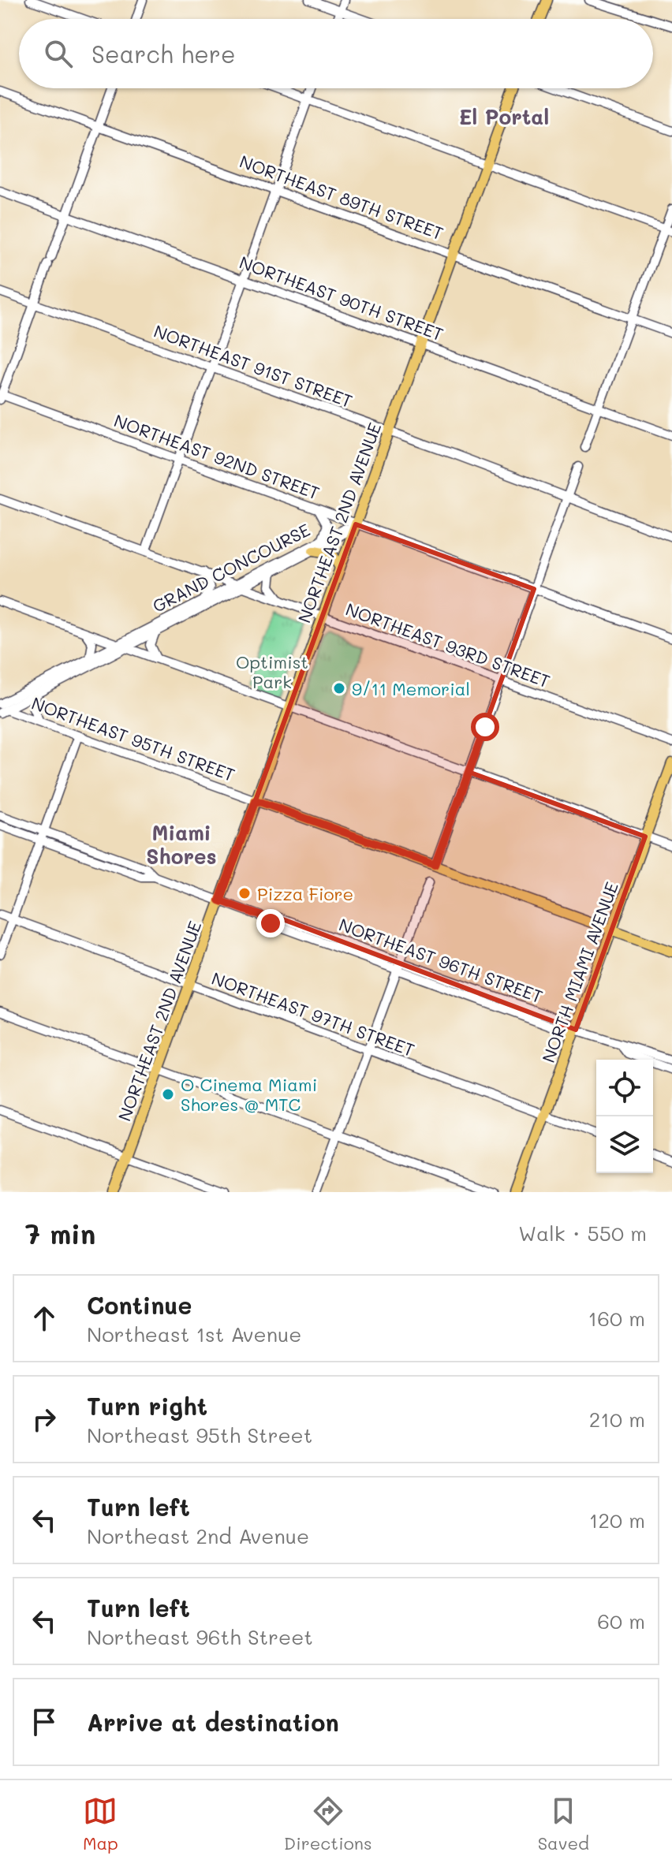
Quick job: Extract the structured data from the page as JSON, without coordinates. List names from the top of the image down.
{
  "streets": {
    "main road": ["NORTHEAST 2ND AVENUE", "NORTHEAST 95TH STREET", "NORTH MIAMI AVENUE"],
    "street": [
      "NORTHEAST 89TH STREET",
      "NORTHEAST 90TH STREET",
      "NORTHEAST 91ST STREET",
      "NORTHEAST 92ND STREET",
      "GRAND CONCOURSE",
      "NORTHEAST 93RD STREET",
      "NORTHEAST 96TH STREET",
      "NORTHEAST 97TH STREET"
    ]
  },
  "crossings": [
    ["NORTHEAST 89TH STREET", "NORTHEAST 2ND AVENUE"],
    ["NORTHEAST 90TH STREET", "NORTHEAST 2ND AVENUE"],
    ["NORTHEAST 91ST STREET", "NORTHEAST 2ND AVENUE"],
    ["NORTHEAST 92ND STREET", "NORTHEAST 2ND AVENUE"],
    ["NORTHEAST 92ND STREET", "GRAND CONCOURSE"],
    ["NORTHEAST 2ND AVENUE", "GRAND CONCOURSE"],
    ["NORTHEAST 2ND AVENUE", "NORTHEAST 93RD STREET"],
    ["NORTHEAST 2ND AVENUE", "NORTHEAST 95TH STREET"],
    ["NORTHEAST 2ND AVENUE", "NORTHEAST 96TH STREET"],
    ["NORTHEAST 2ND AVENUE", "NORTHEAST 97TH STREET"],
    ["GRAND CONCOURSE", "NORTHEAST 93RD STREET"],
    ["GRAND CONCOURSE", "NORTHEAST 95TH STREET"],
    ["NORTHEAST 95TH STREET", "NORTH MIAMI AVENUE"],
    ["NORTHEAST 96TH STREET", "NORTH MIAMI AVENUE"],
    ["NORTH MIAMI AVENUE", "NORTHEAST 97TH STREET"]
  ],
  "districts": ["El Portal", "Miami Shores"],
  "parks": ["Optimist Park"],
  "places": ["9/11 Memorial", "Pizza Fiore", "O Cinema Miami Shores @ MTC"],
  "page": {
    "search": "Search here",
    "heading": ["7 min", "Walk · 550 m"],
    "list": [
      ["Continue", "Northeast 1st Avenue", "160 m"],
      ["Turn right", "Northeast 95th Street", "210 m"],
      ["Turn left", "Northeast 2nd Avenue", "120 m"],
      ["Turn left", "Northeast 96th Street", "60 m"],
      "Arrive at destination"
    ],
    "nav": ["Map", "Directions", "Saved"]
  }
}
